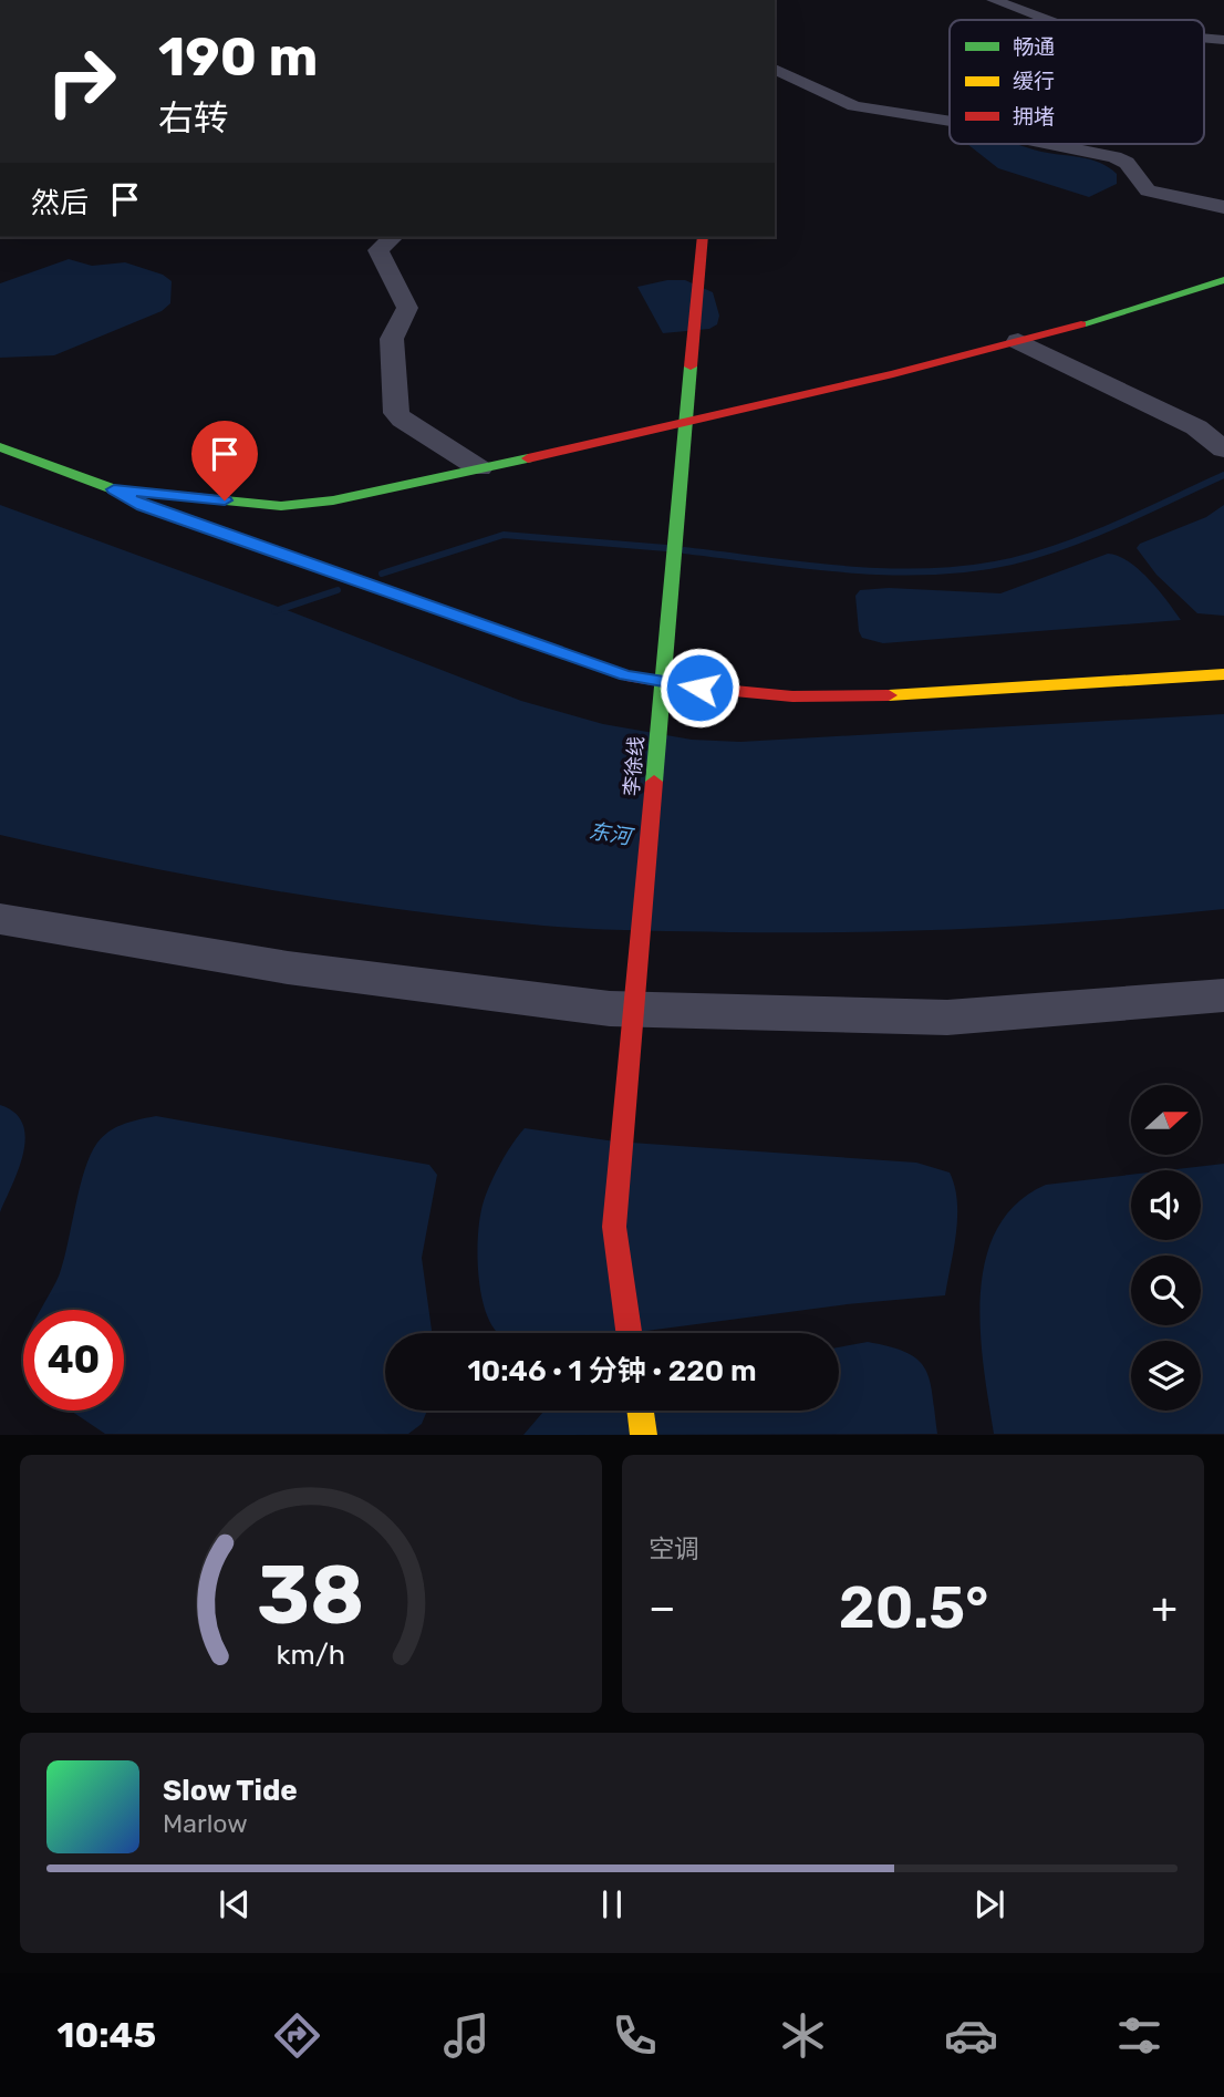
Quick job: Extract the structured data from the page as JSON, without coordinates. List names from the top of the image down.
{
  "streets": {
    "street": ["李徐线"]
  },
  "water": ["东河"],
  "legend": ["畅通", "缓行", "拥堵"],
  "north": "right",
  "page": {
    "turn": ["190 m", "右转"],
    "then": "然后",
    "limit": "40",
    "trip": "10:46 · 1 分钟 · 220 m",
    "tile": "空调",
    "heat": ["−", "20.5°", "+"],
    "song": ["Slow Tide", "Marlow"],
    "tabs": "10:45",
    "gauge": ["38", "km/h"]
  }
}
